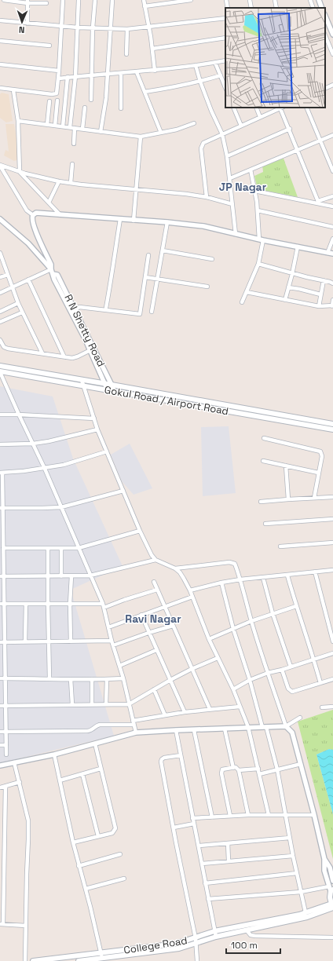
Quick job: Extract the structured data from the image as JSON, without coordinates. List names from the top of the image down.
{
  "streets": {
    "main road": ["Gokul Road / Airport Road", "College Road"],
    "street": ["R N Shetty Road"]
  },
  "crossings": [
    ["R N Shetty Road", "Gokul Road / Airport Road"]
  ],
  "districts": ["JP Nagar", "Ravi Nagar"],
  "scale_bar": "100 m",
  "north": "bottom"
}
